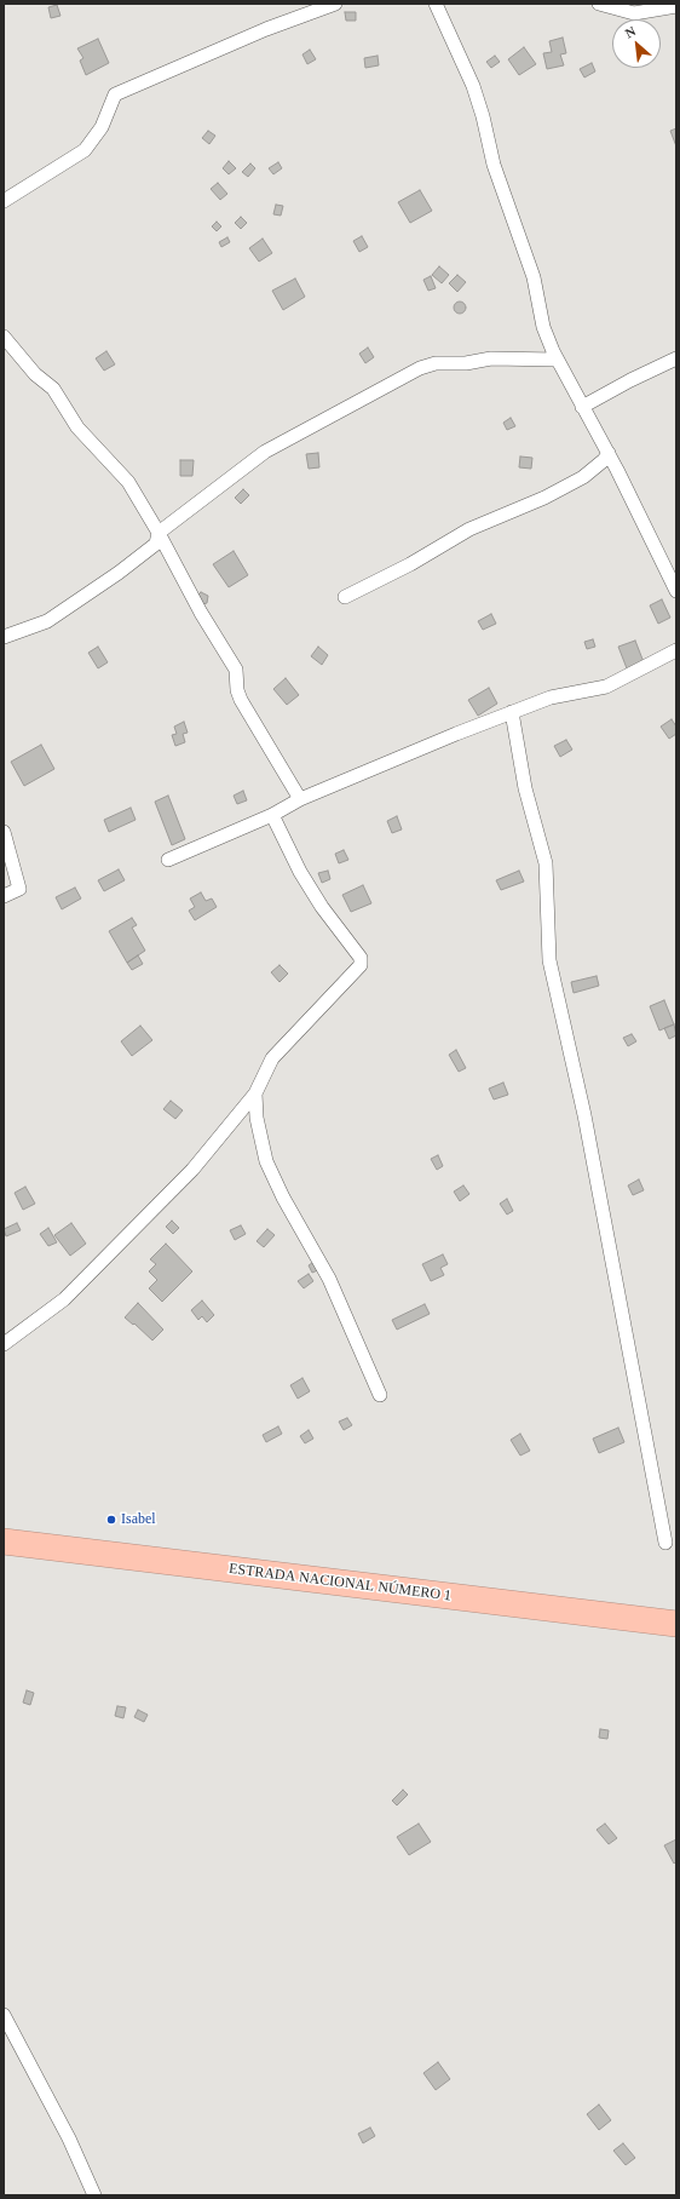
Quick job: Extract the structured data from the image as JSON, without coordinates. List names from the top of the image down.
{
  "streets": {
    "highway": ["ESTRADA NACIONAL NÚMERO 1"]
  },
  "places": ["Isabel"],
  "north": "top left"
}
